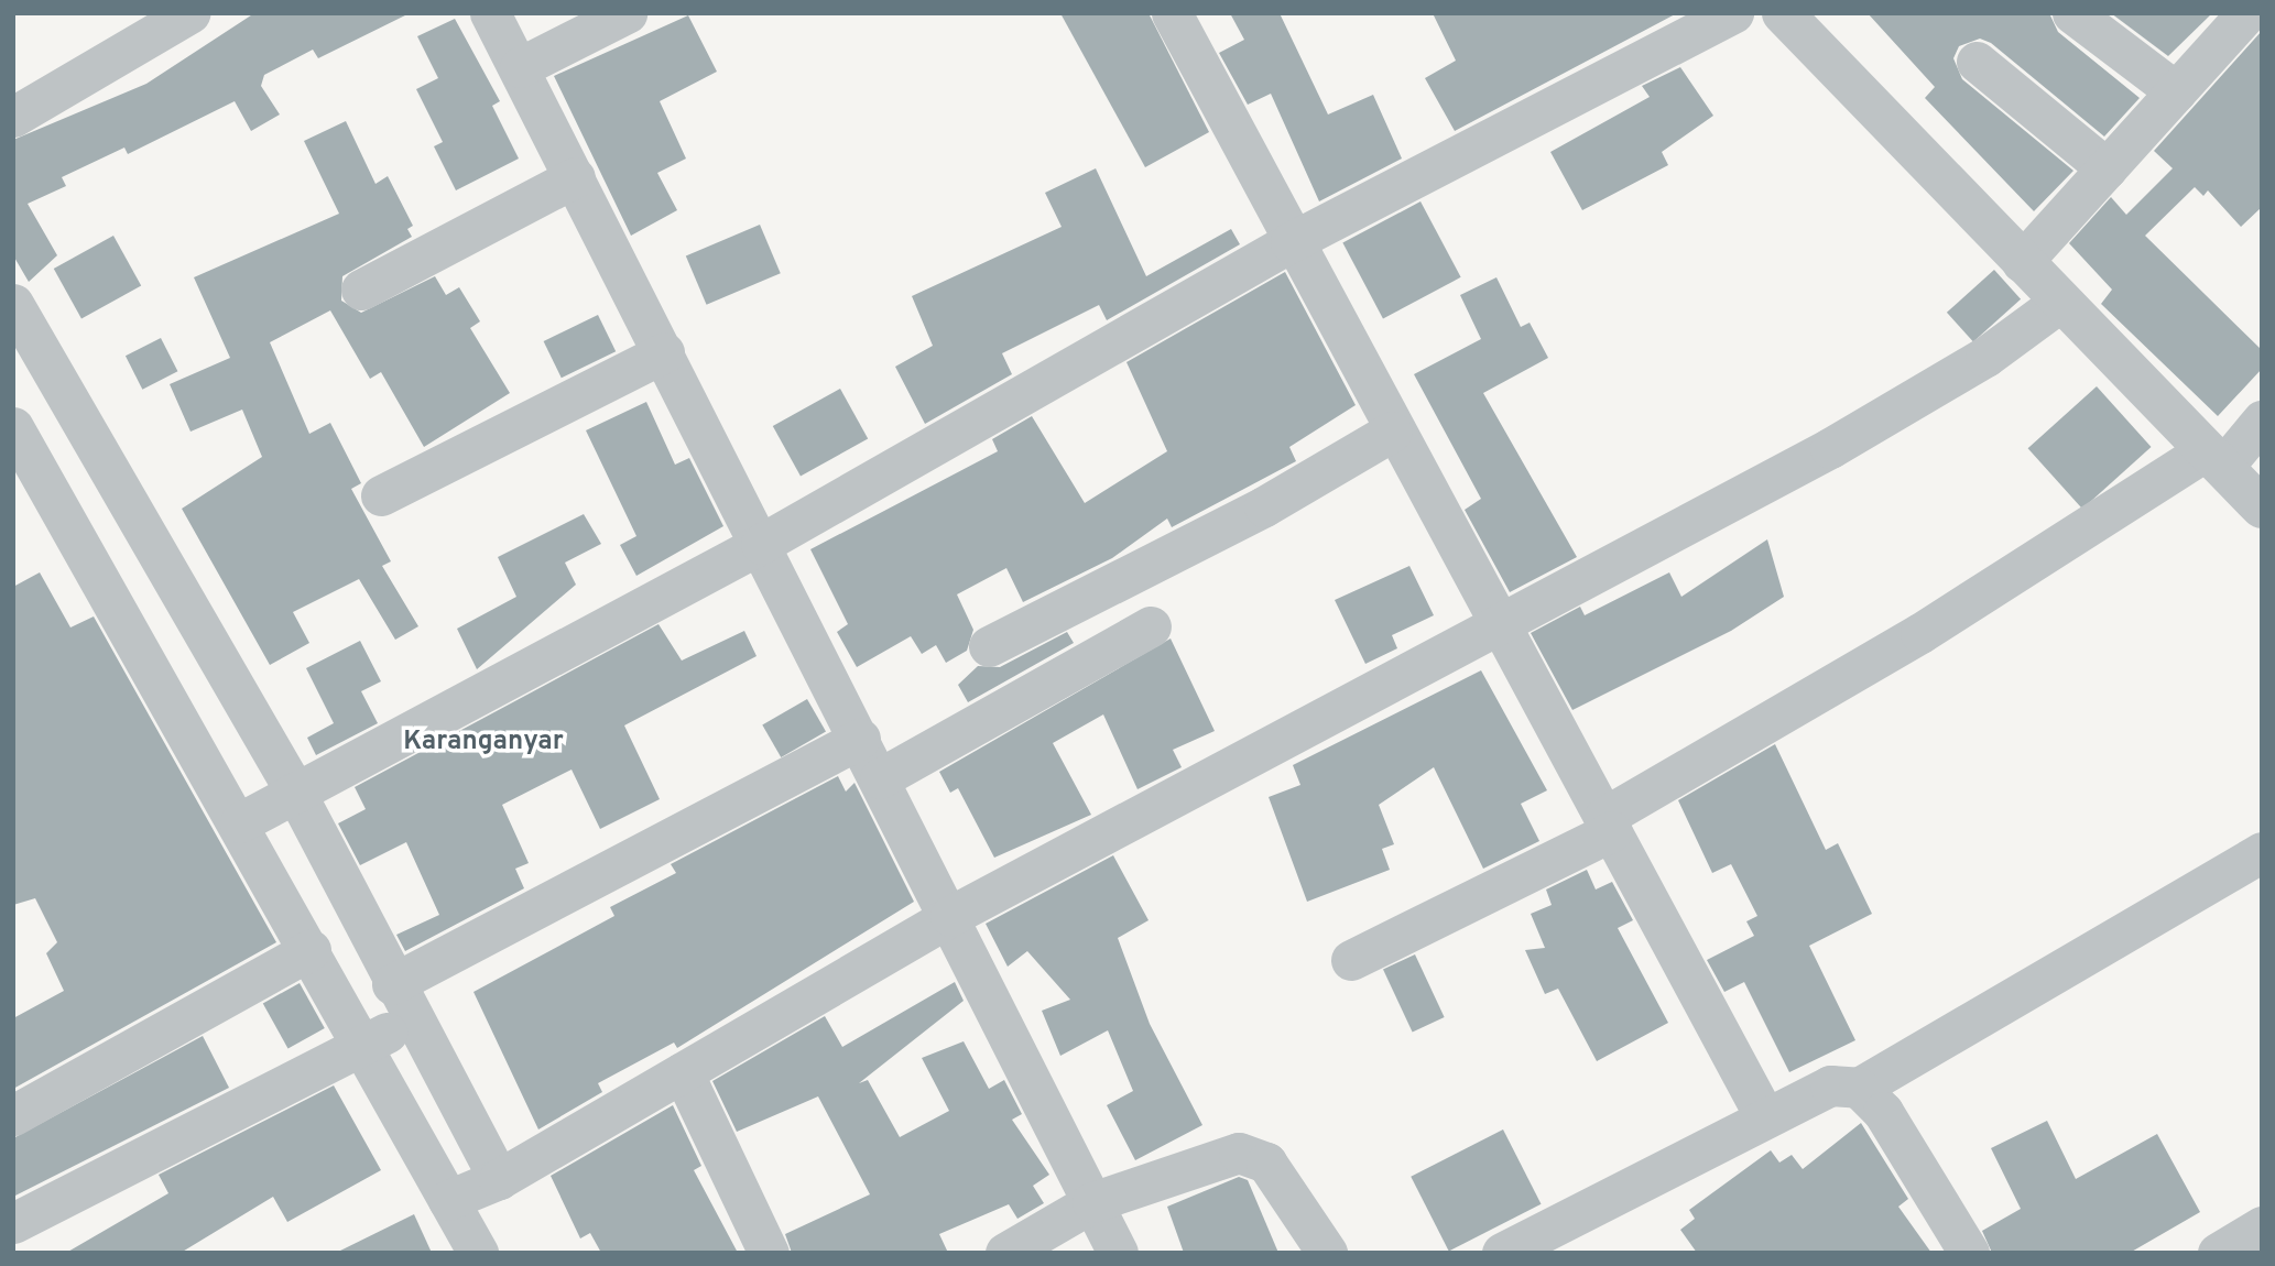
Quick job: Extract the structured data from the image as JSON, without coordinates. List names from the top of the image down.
{
  "districts": ["Karanganyar"]
}
